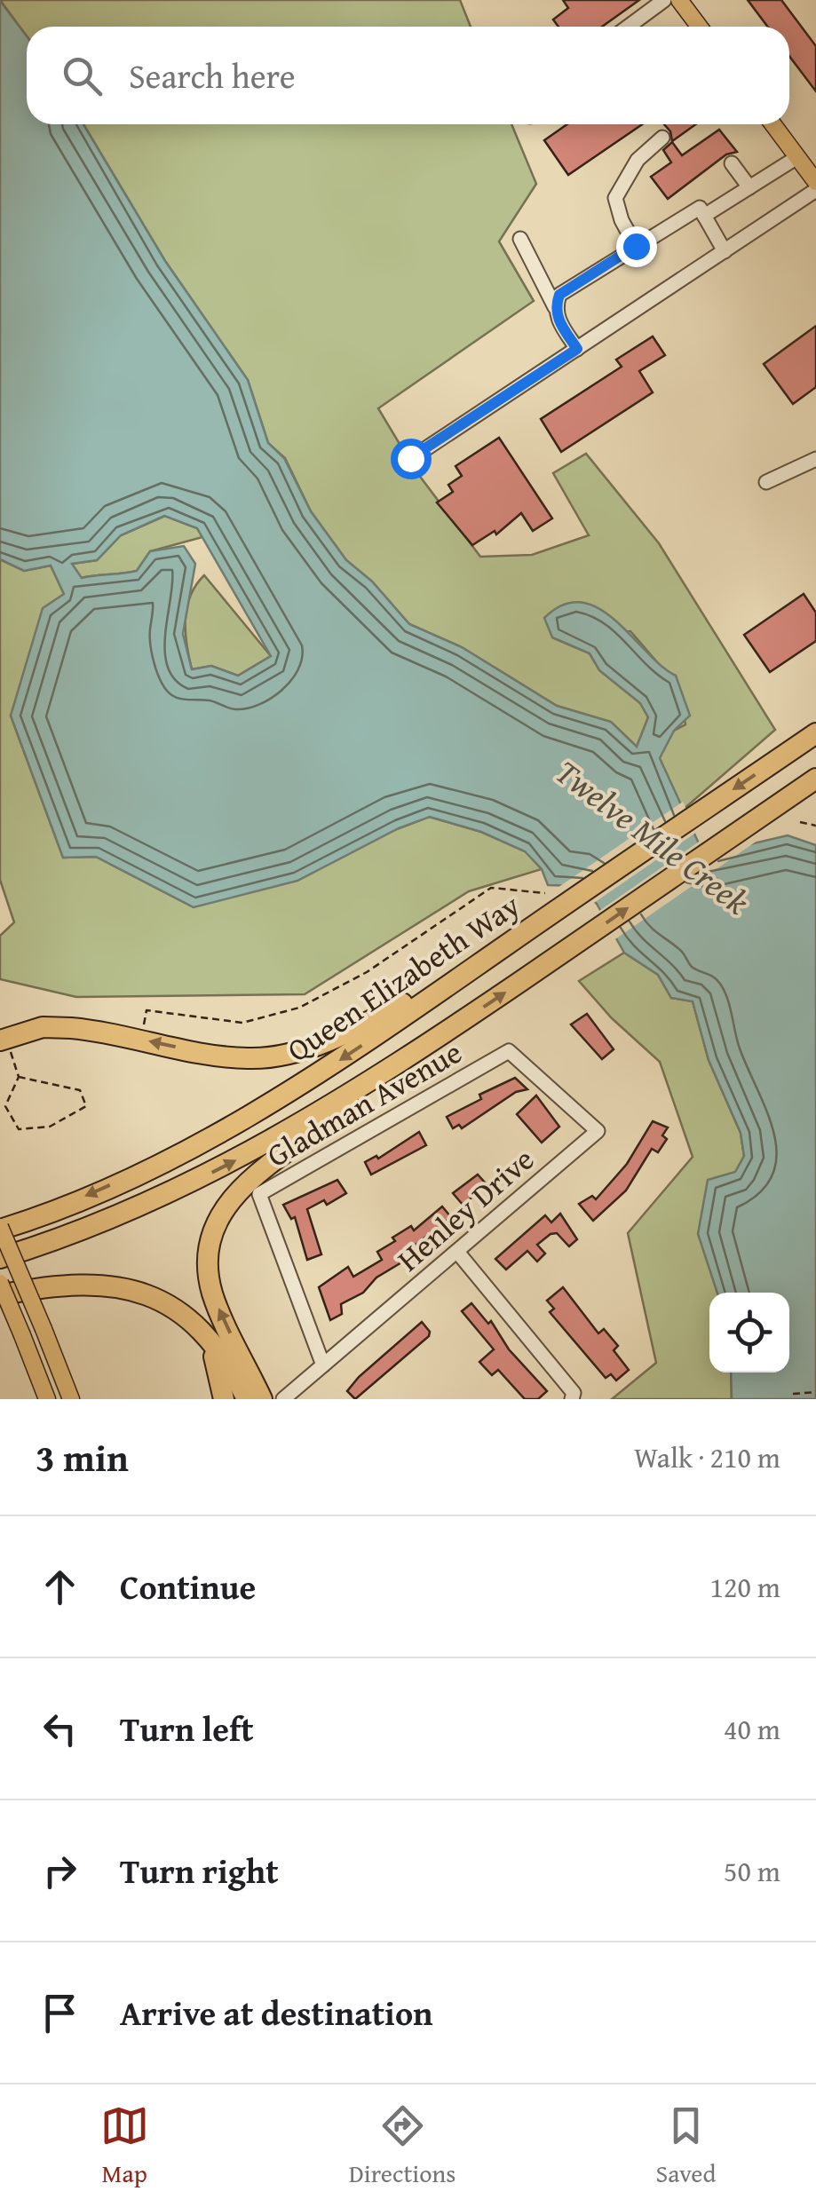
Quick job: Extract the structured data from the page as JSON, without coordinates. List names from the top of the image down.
{
  "streets": {
    "highway": ["Queen Elizabeth Way"],
    "street": ["Gladman Avenue", "Henley Drive"]
  },
  "crossings": [
    ["Gladman Avenue", "Henley Drive"]
  ],
  "water": ["Twelve Mile Creek"],
  "page": {
    "search": "Search here",
    "heading": ["3 min", "Walk · 210 m"],
    "list": [
      ["Continue", "120 m"],
      ["Turn left", "40 m"],
      ["Turn right", "50 m"],
      "Arrive at destination"
    ],
    "nav": ["Map", "Directions", "Saved"]
  }
}
